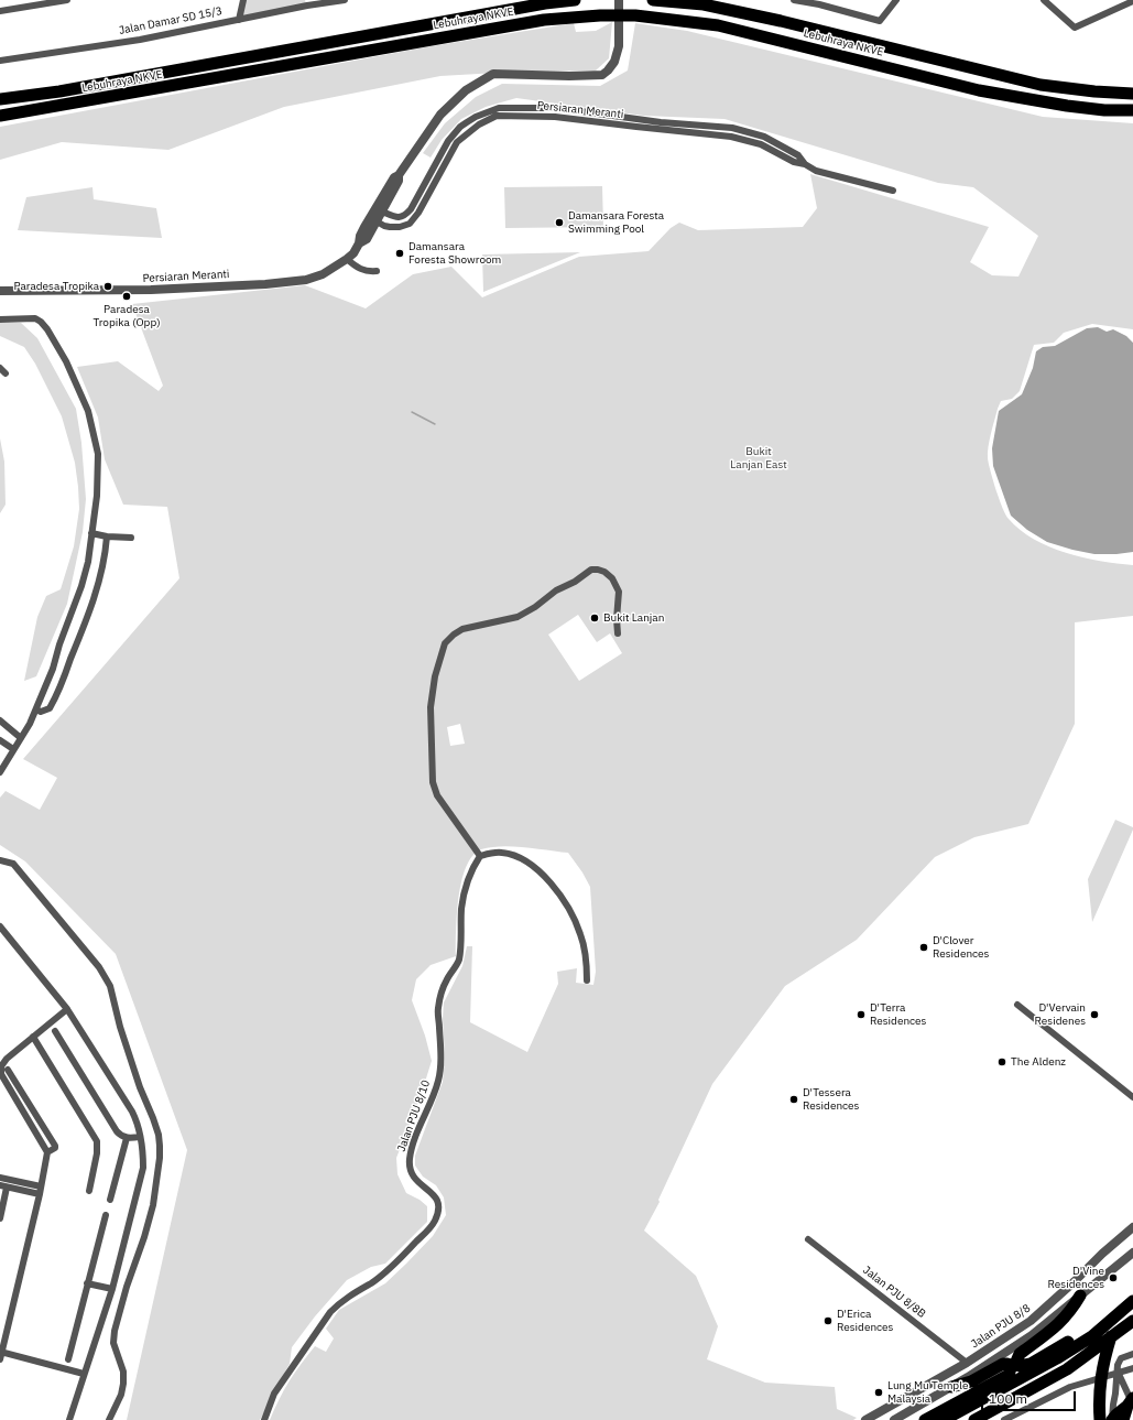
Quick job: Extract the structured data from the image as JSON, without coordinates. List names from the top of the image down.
{
  "streets": {
    "highway": ["Lebuhraya NKVE"],
    "street": [
      "Jalan Damar SD 15/3",
      "Persiaran Meranti",
      "Jalan PJU 8/10",
      "Jalan PJU 8/8B",
      "Jalan PJU 8/8"
    ]
  },
  "crossings": [
    ["Jalan PJU 8/8B", "Jalan PJU 8/8"]
  ],
  "parks": ["Bukit Lanjan East"],
  "places": [
    "Damansara Foresta Swimming Pool",
    "Damansara Foresta Showroom",
    "Paradesa Tropika",
    "Paradesa Tropika (Opp)",
    "Bukit Lanjan",
    "D'Clover Residences",
    "D'Terra Residences",
    "D'Vervain Residenes",
    "The Aldenz",
    "D'Tessera Residences",
    "D'Vine Residences",
    "D'Erica Residences",
    "Lung Mu Temple Malaysia"
  ],
  "scale_bar": "100 m"
}
